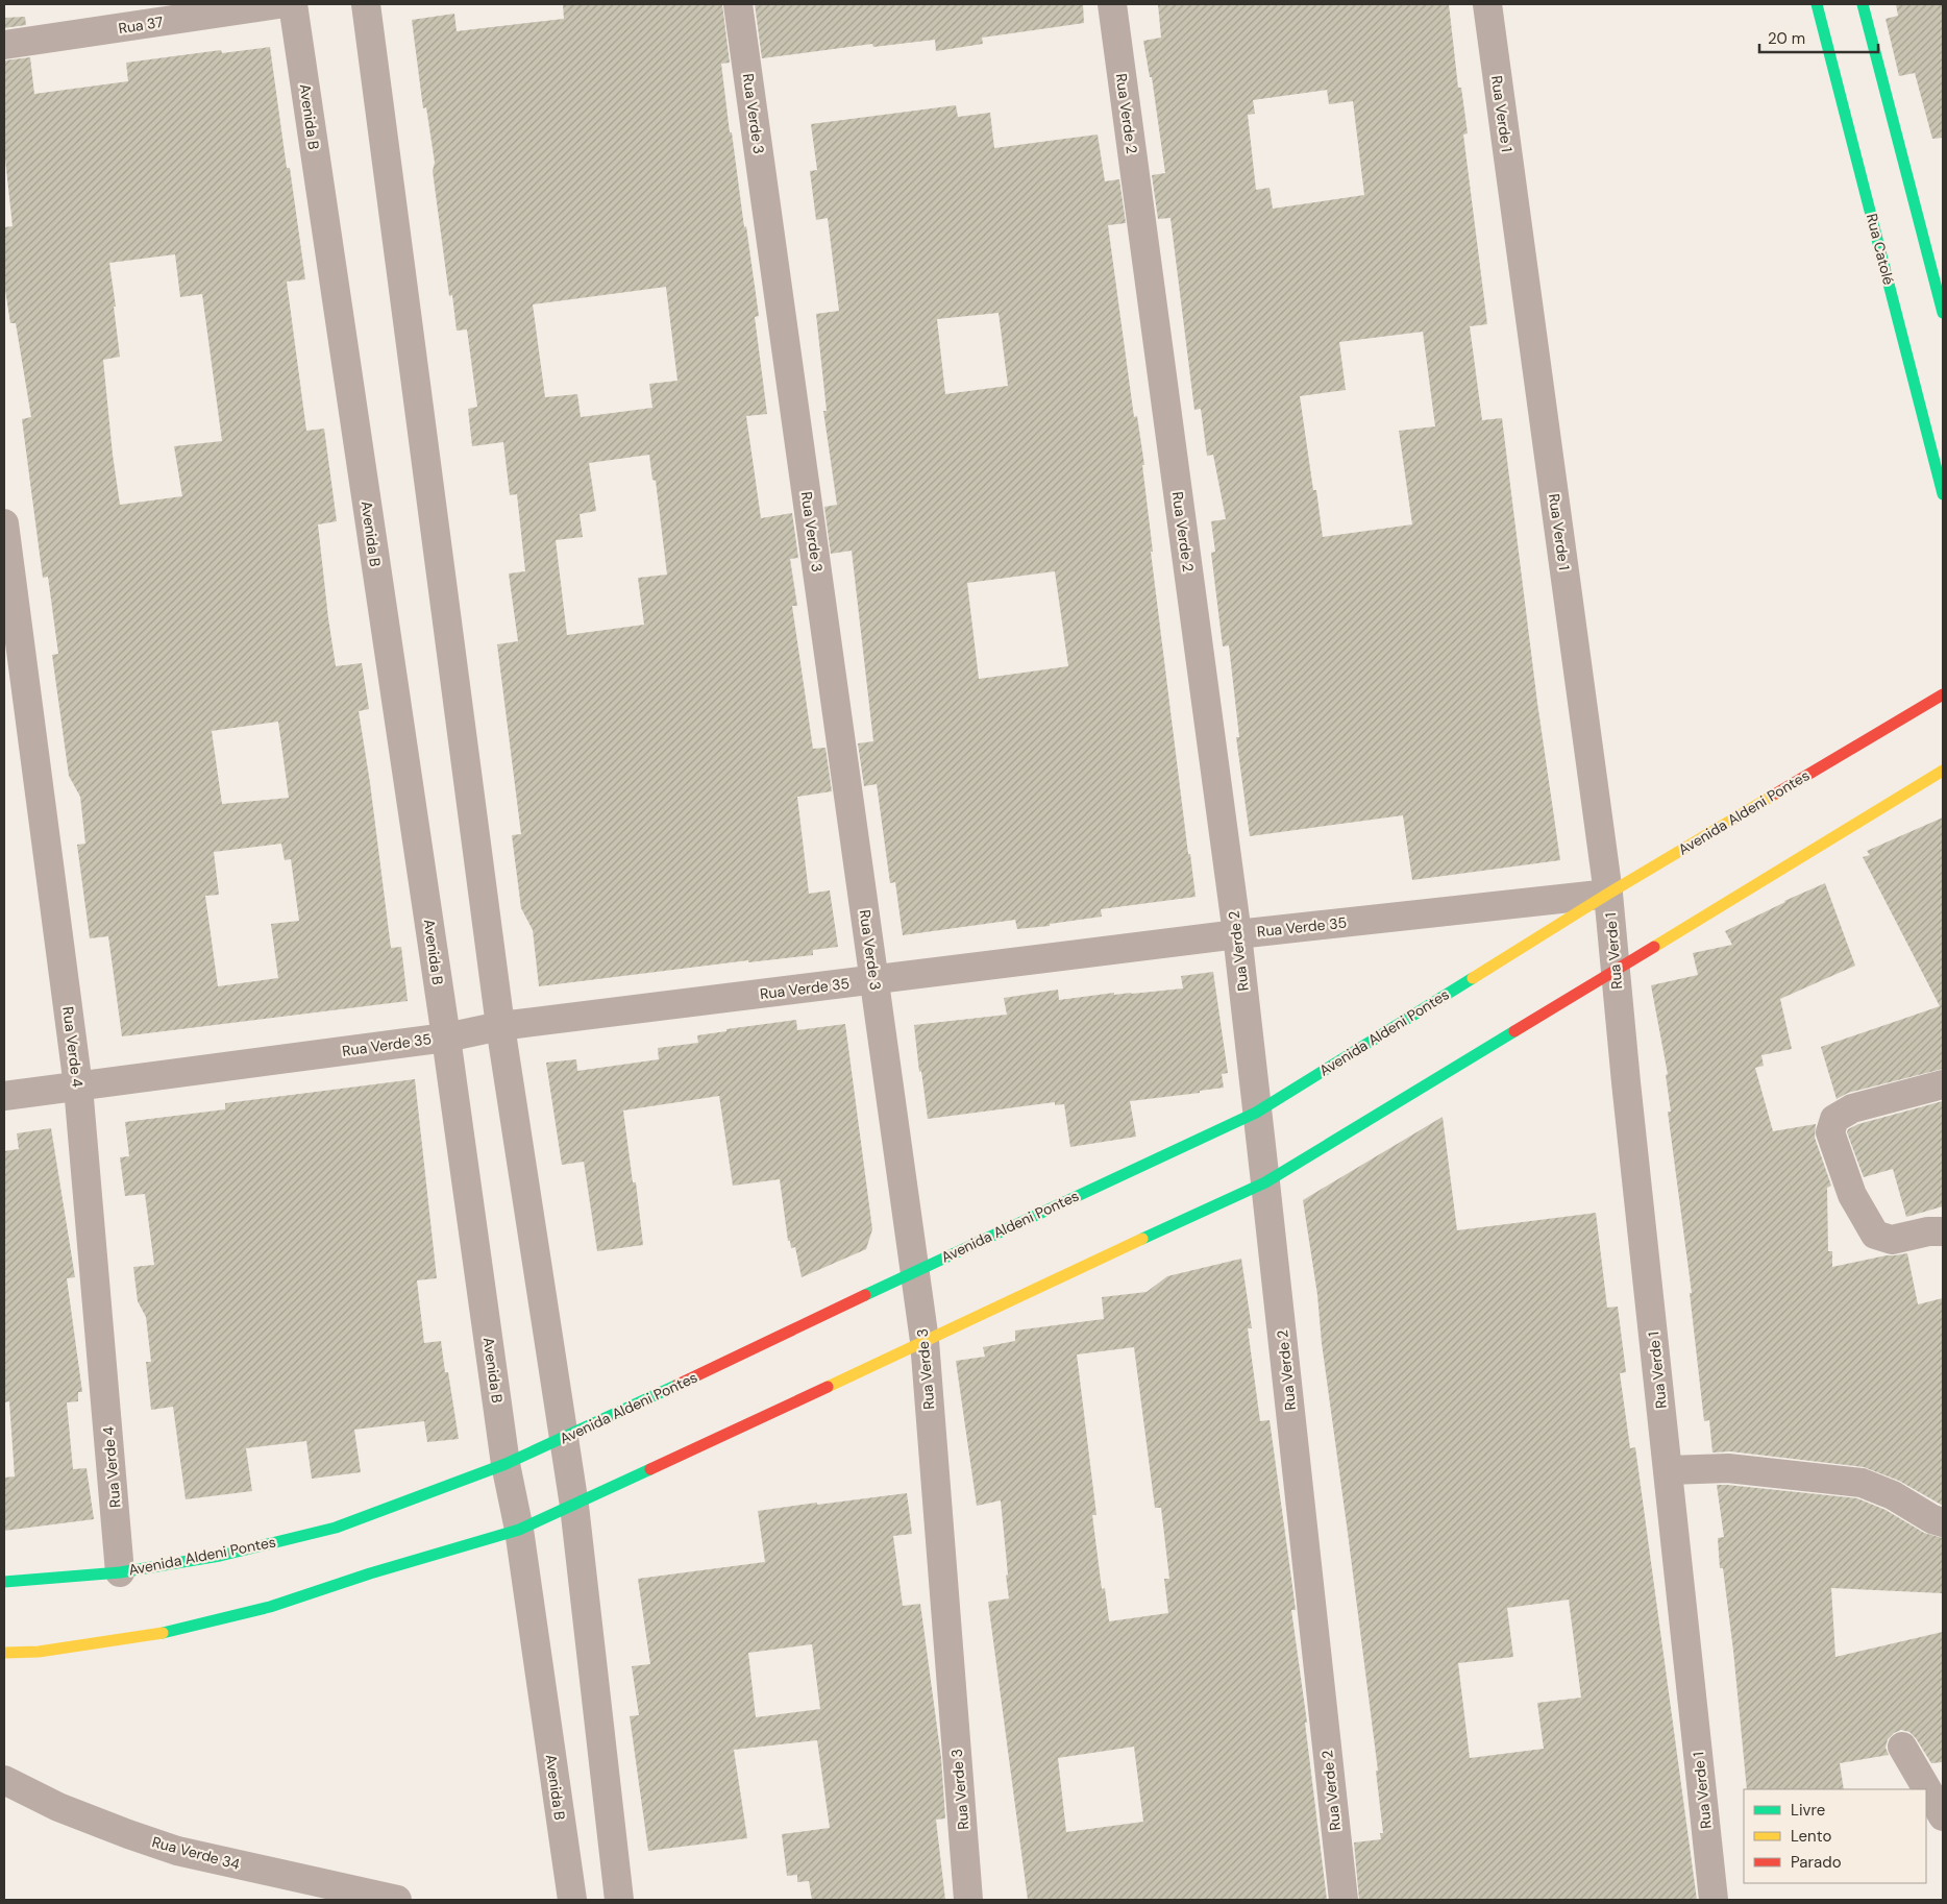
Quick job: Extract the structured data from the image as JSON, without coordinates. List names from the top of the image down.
{
  "streets": {
    "main road": ["Rua Catolé", "Avenida Aldeni Pontes"],
    "street": [
      "Rua 37",
      "Rua Verde 3",
      "Rua Verde 2",
      "Rua Verde 1",
      "Avenida B",
      "Rua Verde 35",
      "Rua Verde 4",
      "Rua Verde 34"
    ]
  },
  "crossings": [
    ["Rua Verde 3", "Avenida Aldeni Pontes"],
    ["Rua Verde 3", "Rua Verde 35"],
    ["Rua Verde 2", "Avenida Aldeni Pontes"],
    ["Rua Verde 2", "Rua Verde 35"],
    ["Rua Verde 1", "Avenida Aldeni Pontes"],
    ["Rua Verde 1", "Rua Verde 35"],
    ["Avenida B", "Avenida Aldeni Pontes"],
    ["Avenida B", "Rua Verde 35"],
    ["Avenida Aldeni Pontes", "Rua Verde 35"],
    ["Avenida Aldeni Pontes", "Rua Verde 4"],
    ["Rua Verde 35", "Rua Verde 4"]
  ],
  "legend": ["Livre", "Lento", "Parado"],
  "scale_bar": "20 m"
}
